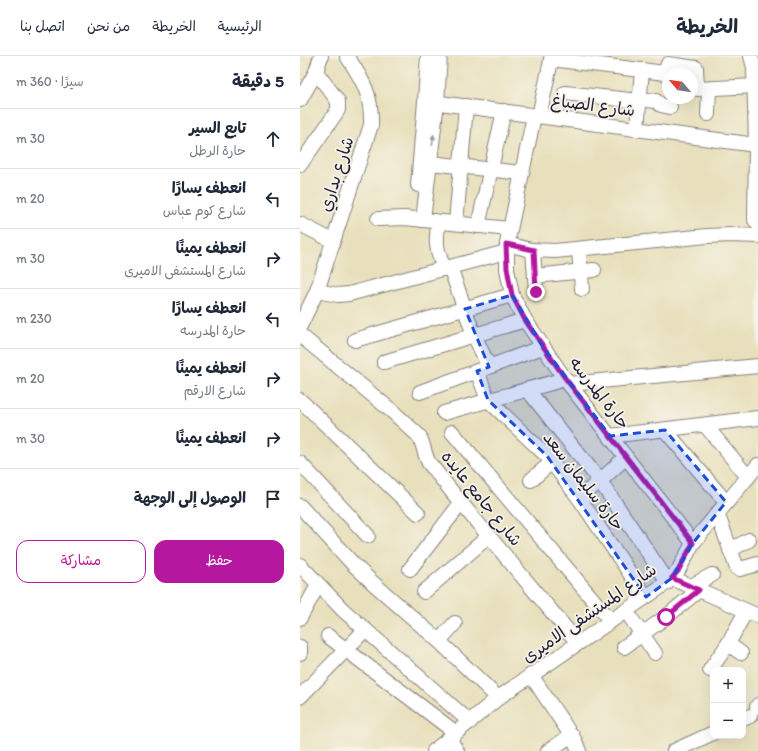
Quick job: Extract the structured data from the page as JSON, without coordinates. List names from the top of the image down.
{
  "streets": {
    "street": [
      "شارع الصباغ",
      "شارع بداري",
      "حارة المدرسه",
      "حارة سليمان سعد",
      "شارع جامع عايده",
      "شارع المستشفى الاميرى"
    ]
  },
  "crossings": [
    ["شارع الصباغ", "حارة المدرسه"],
    ["حارة المدرسه", "شارع المستشفى الاميرى"],
    ["حارة سليمان سعد", "شارع المستشفى الاميرى"],
    ["شارع جامع عايده", "شارع المستشفى الاميرى"]
  ],
  "north": "top left",
  "page": {
    "header": "الخريطة",
    "nav": [
      "الرئيسية",
      "الخريطة",
      "من نحن",
      "اتصل بنا"
    ],
    "heading": ["5 دقيقة", "سيرًا · 360 m"],
    "list": [
      ["تابع السير", "حارة الرطل", "30 m"],
      ["انعطف يسارًا", "شارع كوم عباس", "20 m"],
      ["انعطف يمينًا", "شارع المستشفى الاميرى", "30 m"],
      ["انعطف يسارًا", "حارة المدرسه", "230 m"],
      ["انعطف يمينًا", "شارع الارقم", "20 m"],
      ["انعطف يمينًا", "30 m"],
      "الوصول إلى الوجهة"
    ],
    "buttons": ["حفظ", "مشاركة"],
    "map_buttons": ["+", "−"]
  }
}
